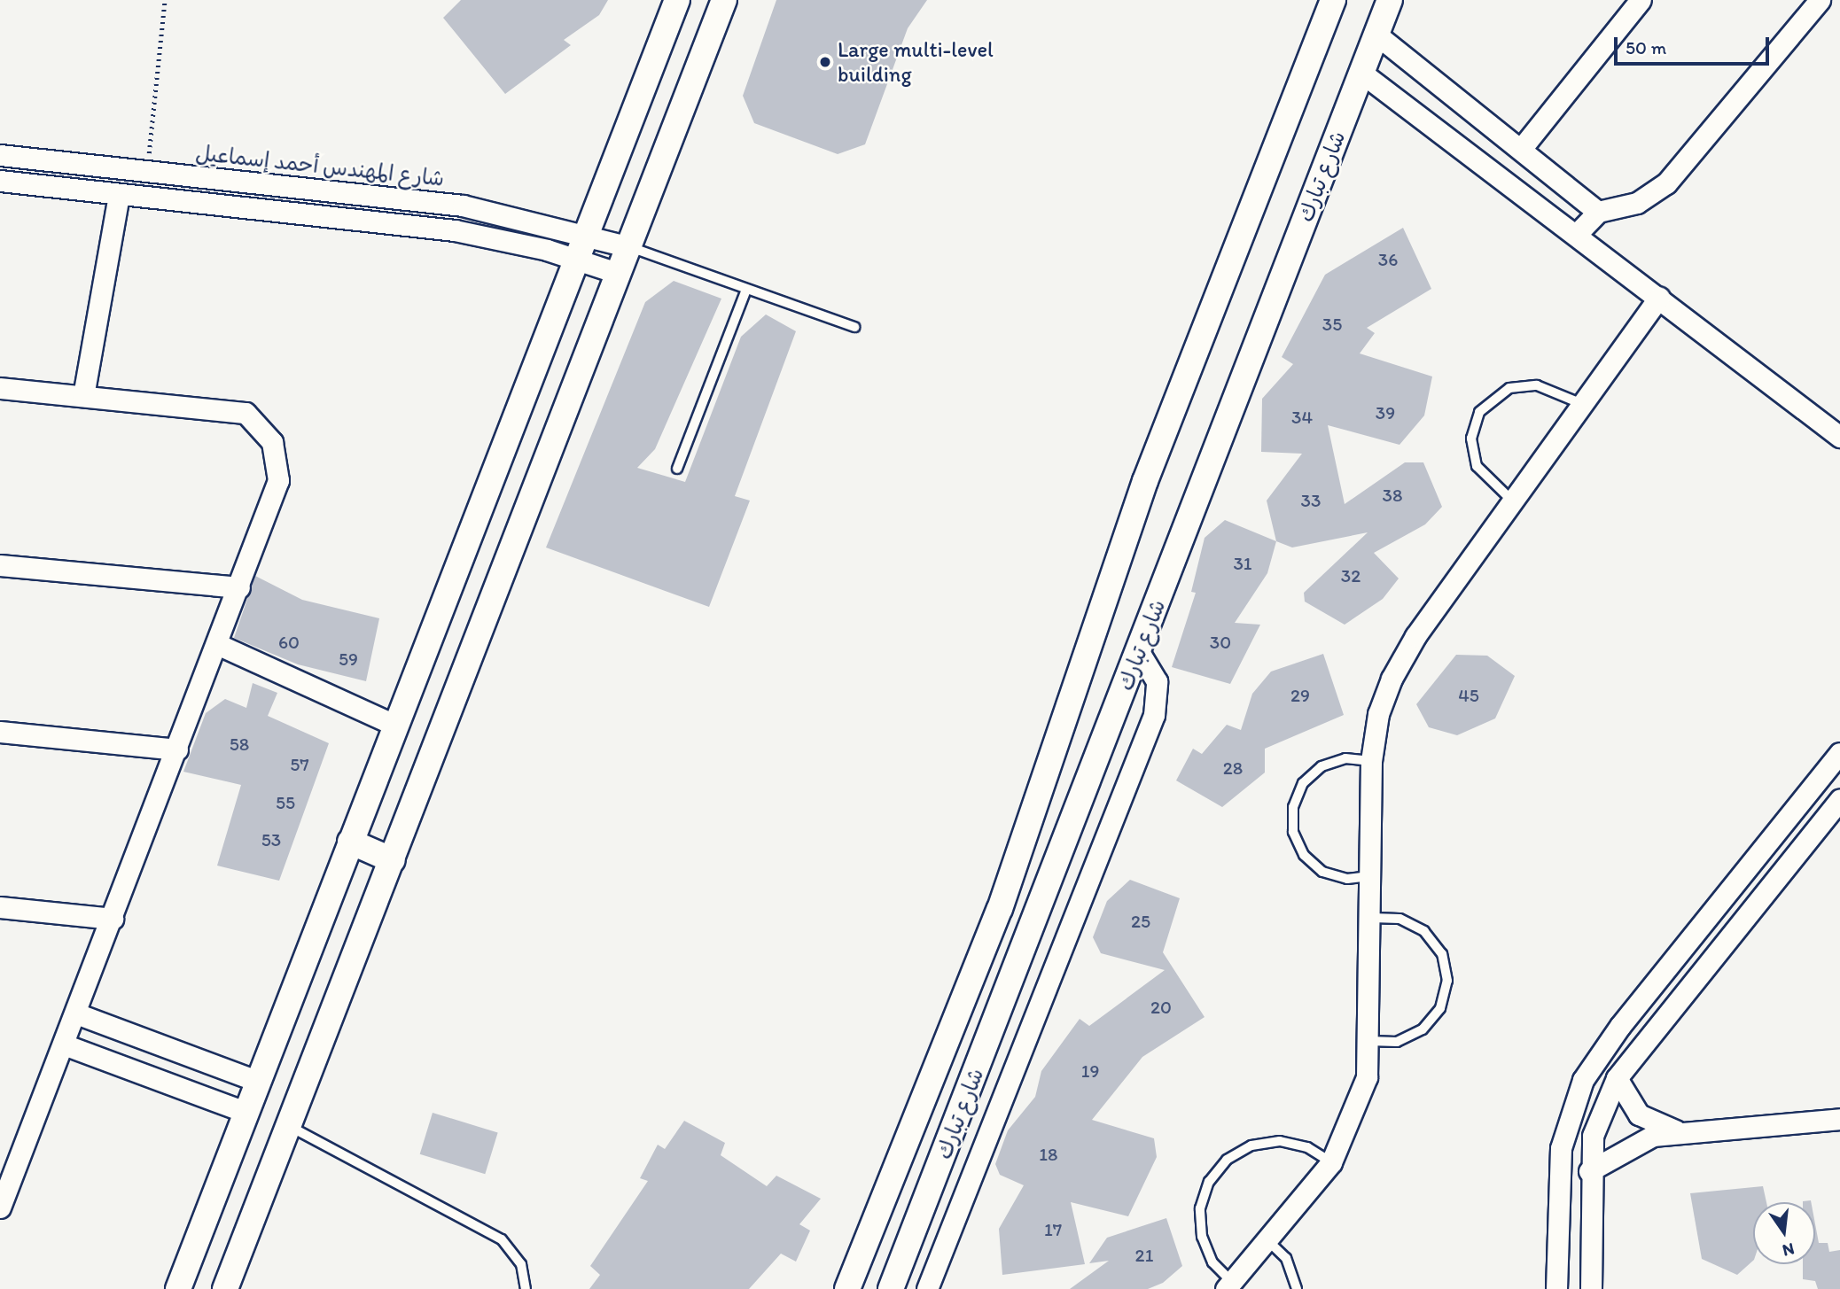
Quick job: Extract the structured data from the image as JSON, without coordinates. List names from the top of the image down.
{
  "streets": {
    "street": ["شارع المهندس أحمد إسماعيل", "شارع تبارك"]
  },
  "places": ["Large multi-level building"],
  "house_numbers": [
    "36",
    "35",
    "39",
    "34",
    "38",
    "33",
    "31",
    "32",
    "60",
    "30",
    "59",
    "29",
    "45",
    "58",
    "57",
    "28",
    "55",
    "53",
    "25",
    "20",
    "19",
    "18",
    "17",
    "21"
  ],
  "scale_bar": "50 m",
  "north": "bottom"
}
